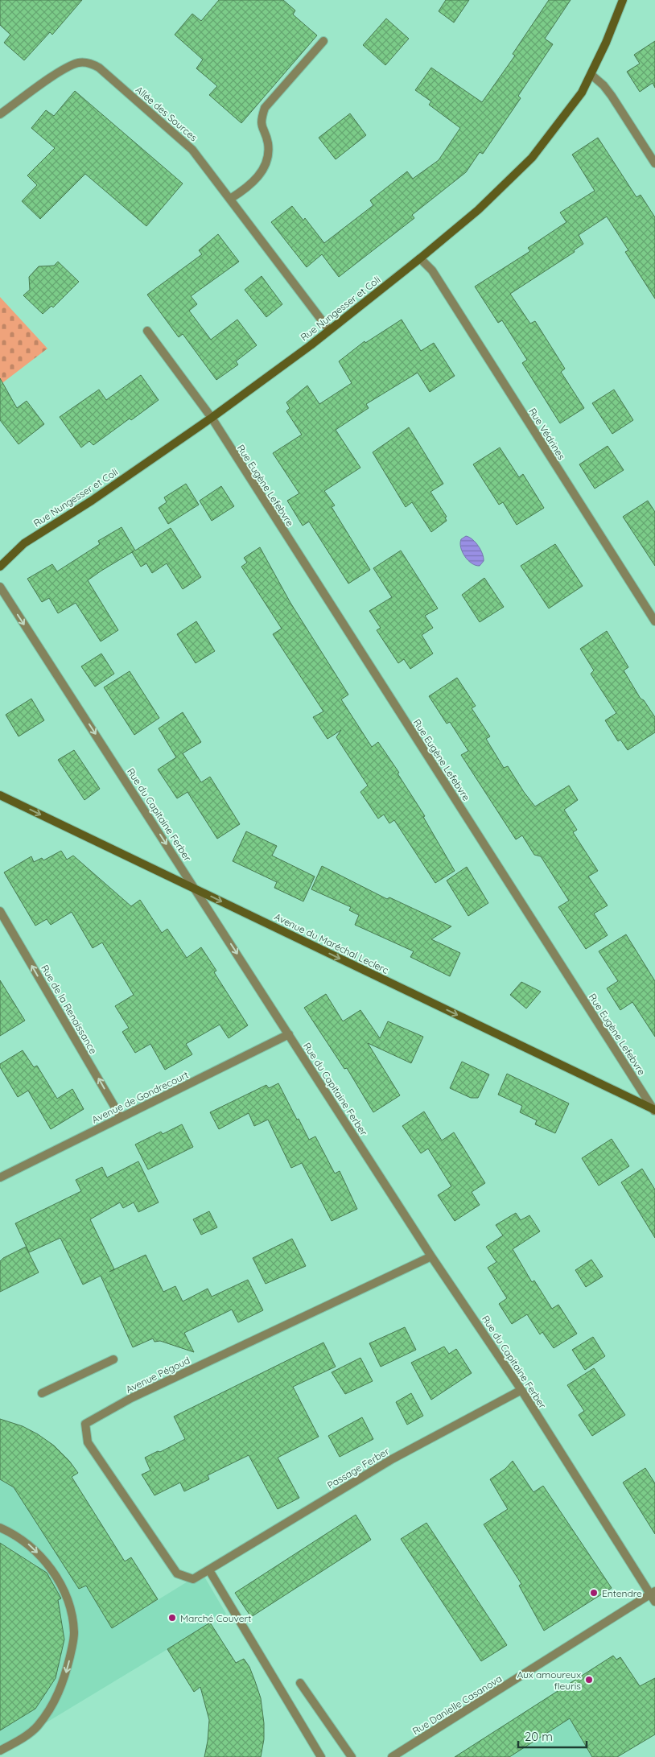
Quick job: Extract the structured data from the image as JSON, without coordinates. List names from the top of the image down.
{
  "streets": {
    "street": [
      "Allée des Sources",
      "Rue Nungesser et Coli",
      "Rue Védrines",
      "Rue Eugène Lefebvre",
      "Rue du Capitaine Ferber",
      "Avenue du Maréchal Leclerc",
      "Rue de la Renaissance",
      "Avenue de Gondrecourt",
      "Avenue Pégoud",
      "Passage Ferber",
      "Rue Danielle Casanova"
    ]
  },
  "crossings": [
    ["Allée des Sources", "Rue Nungesser et Coli"],
    ["Rue Nungesser et Coli", "Rue Védrines"],
    ["Rue Nungesser et Coli", "Rue Eugène Lefebvre"],
    ["Rue Eugène Lefebvre", "Avenue du Maréchal Leclerc"],
    ["Rue du Capitaine Ferber", "Avenue du Maréchal Leclerc"],
    ["Rue du Capitaine Ferber", "Avenue de Gondrecourt"],
    ["Rue du Capitaine Ferber", "Avenue Pégoud"],
    ["Rue du Capitaine Ferber", "Passage Ferber"],
    ["Rue du Capitaine Ferber", "Rue Danielle Casanova"],
    ["Rue de la Renaissance", "Avenue de Gondrecourt"],
    ["Avenue Pégoud", "Passage Ferber"]
  ],
  "one_way": ["Rue du Capitaine Ferber", "Avenue du Maréchal Leclerc", "Rue de la Renaissance"],
  "places": ["Entendre", "Marché Couvert", "Aux amoureux fleuris"],
  "scale_bar": "20 m"
}
